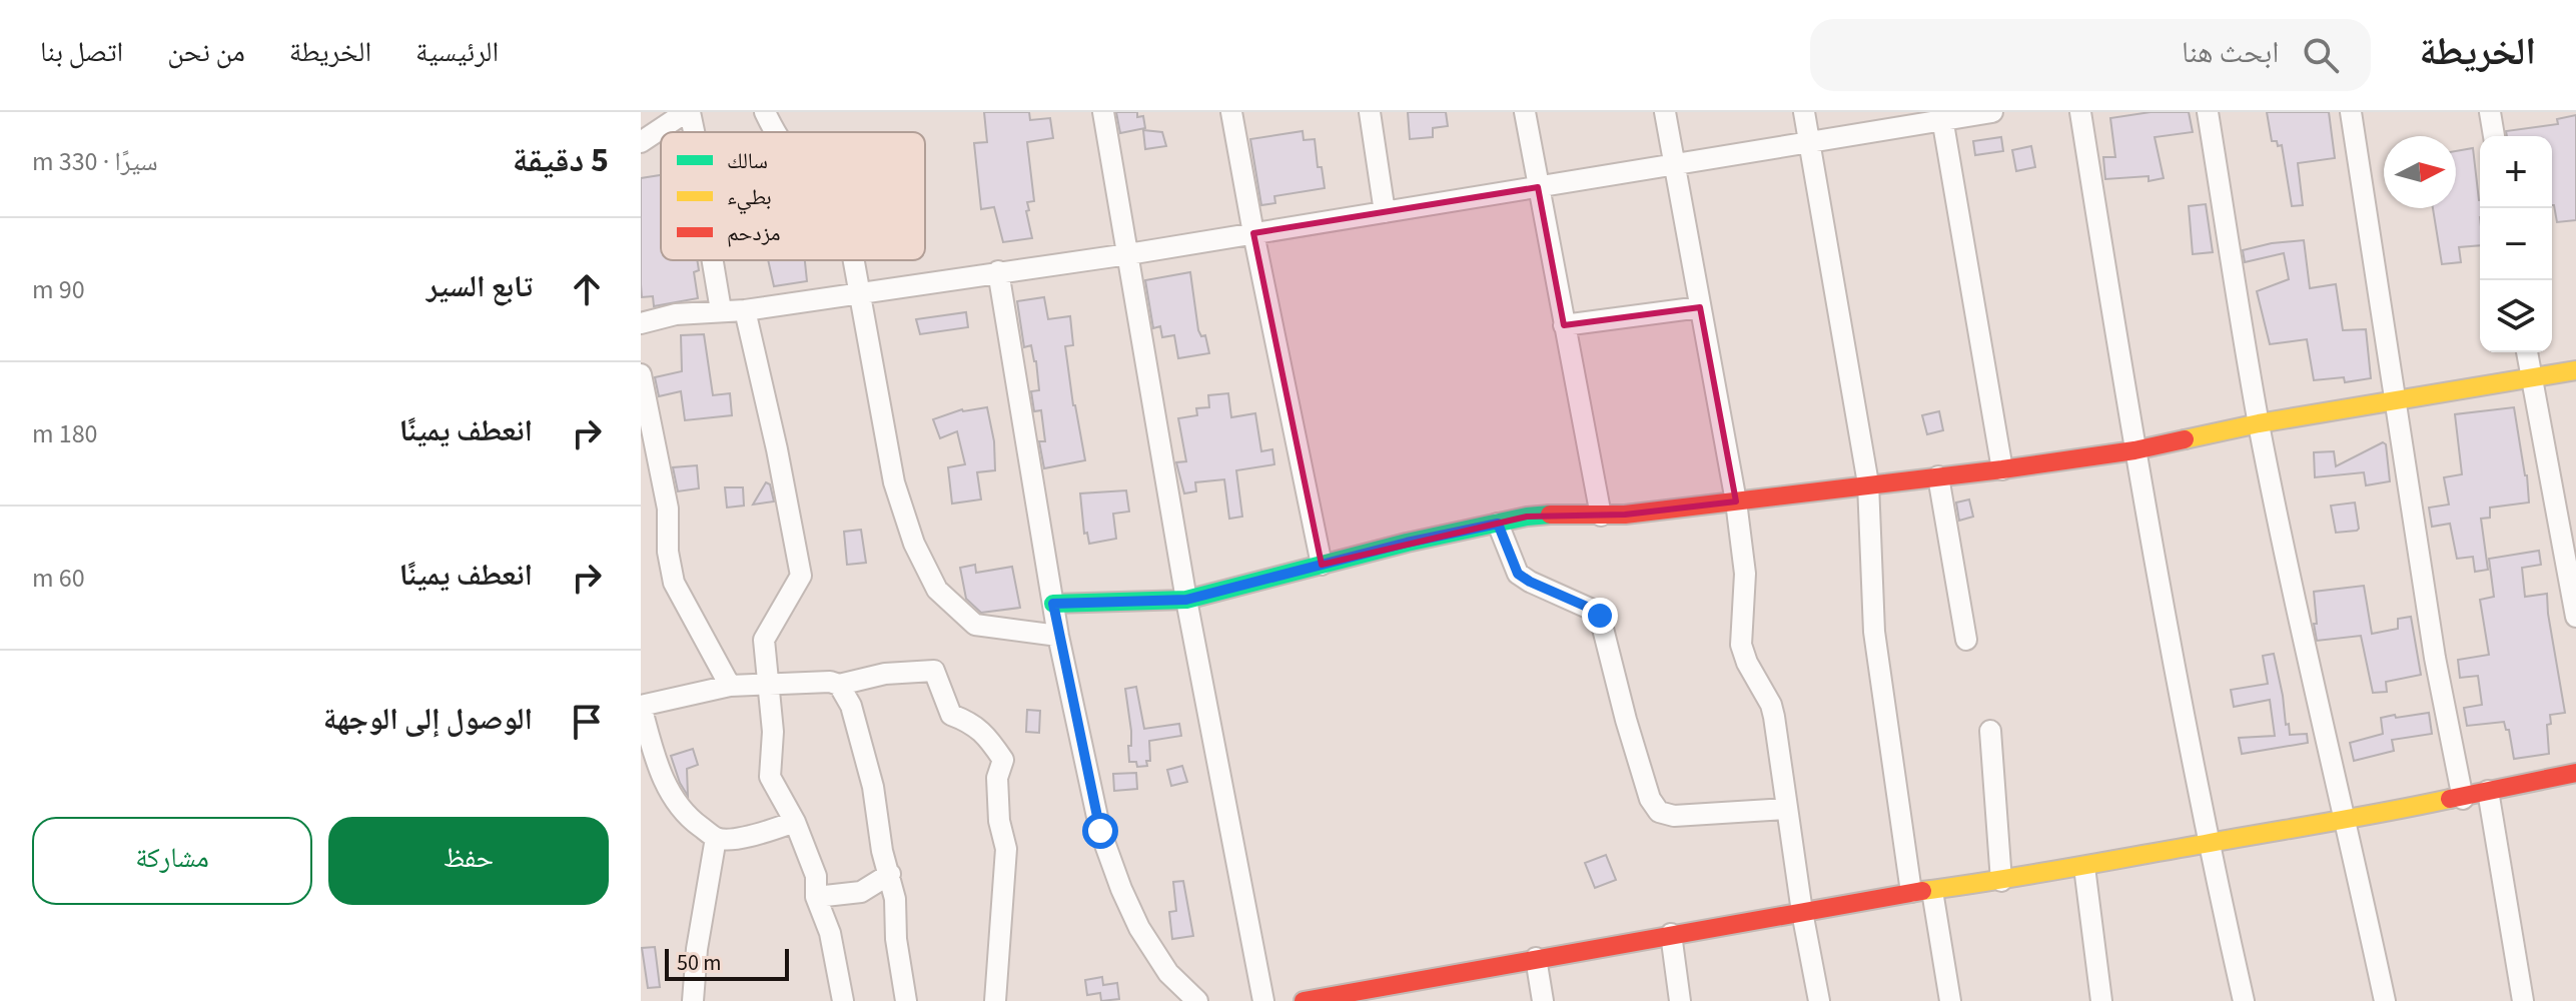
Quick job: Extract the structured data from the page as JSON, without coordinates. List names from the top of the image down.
{
  "legend": ["سالك", "بطيء", "مزدحم"],
  "scale_bar": "50 m",
  "north": "right",
  "page": {
    "header": "الخريطة",
    "search": "ابحث هنا",
    "nav": [
      "الرئيسية",
      "الخريطة",
      "من نحن",
      "اتصل بنا"
    ],
    "heading": ["5 دقيقة", "سيرًا · 330 m"],
    "map_buttons": ["+", "−"],
    "list": [
      ["تابع السير", "90 m"],
      ["انعطف يمينًا", "180 m"],
      ["انعطف يمينًا", "60 m"],
      "الوصول إلى الوجهة"
    ],
    "buttons": ["حفظ", "مشاركة"],
    "scale": "50 m"
  }
}
